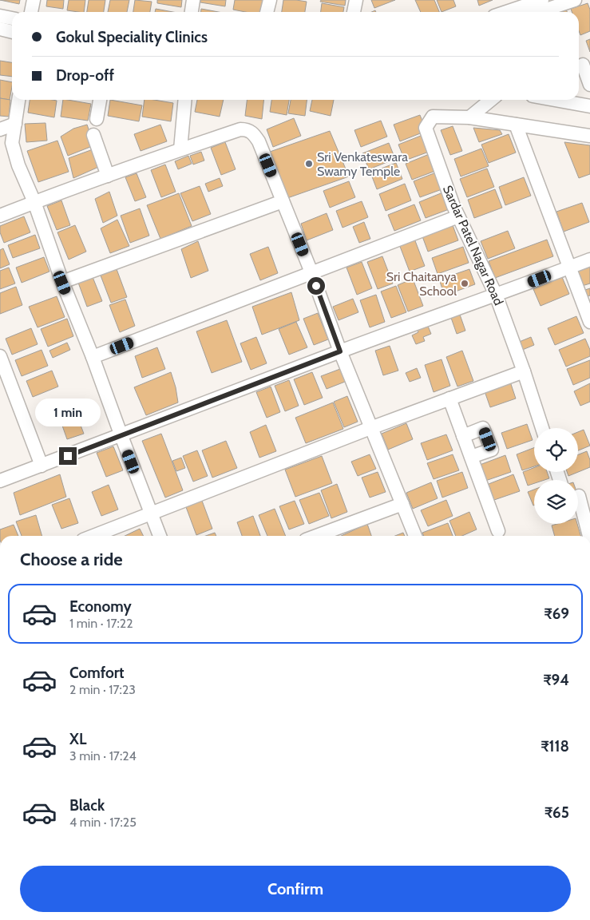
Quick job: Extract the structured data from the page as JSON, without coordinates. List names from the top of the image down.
{
  "streets": {
    "street": ["Sardar Patel Nagar Road"]
  },
  "places": ["Sri Venkateswara Swamy Temple", "Sri Chaitanya School"],
  "page": {
    "banner": ["Gokul Speciality Clinics", "Drop-off"],
    "bubble": "1 min",
    "heading": "Choose a ride",
    "list": [
      {
        "name": "Economy",
        "note": "1 min · 17:22",
        "value": "₹69"
      },
      {
        "name": "Comfort",
        "note": "2 min · 17:23",
        "value": "₹94"
      },
      {
        "name": "XL",
        "note": "3 min · 17:24",
        "value": "₹118"
      },
      {
        "name": "Black",
        "note": "4 min · 17:25",
        "value": "₹65"
      }
    ],
    "buttons": "Confirm"
  }
}
